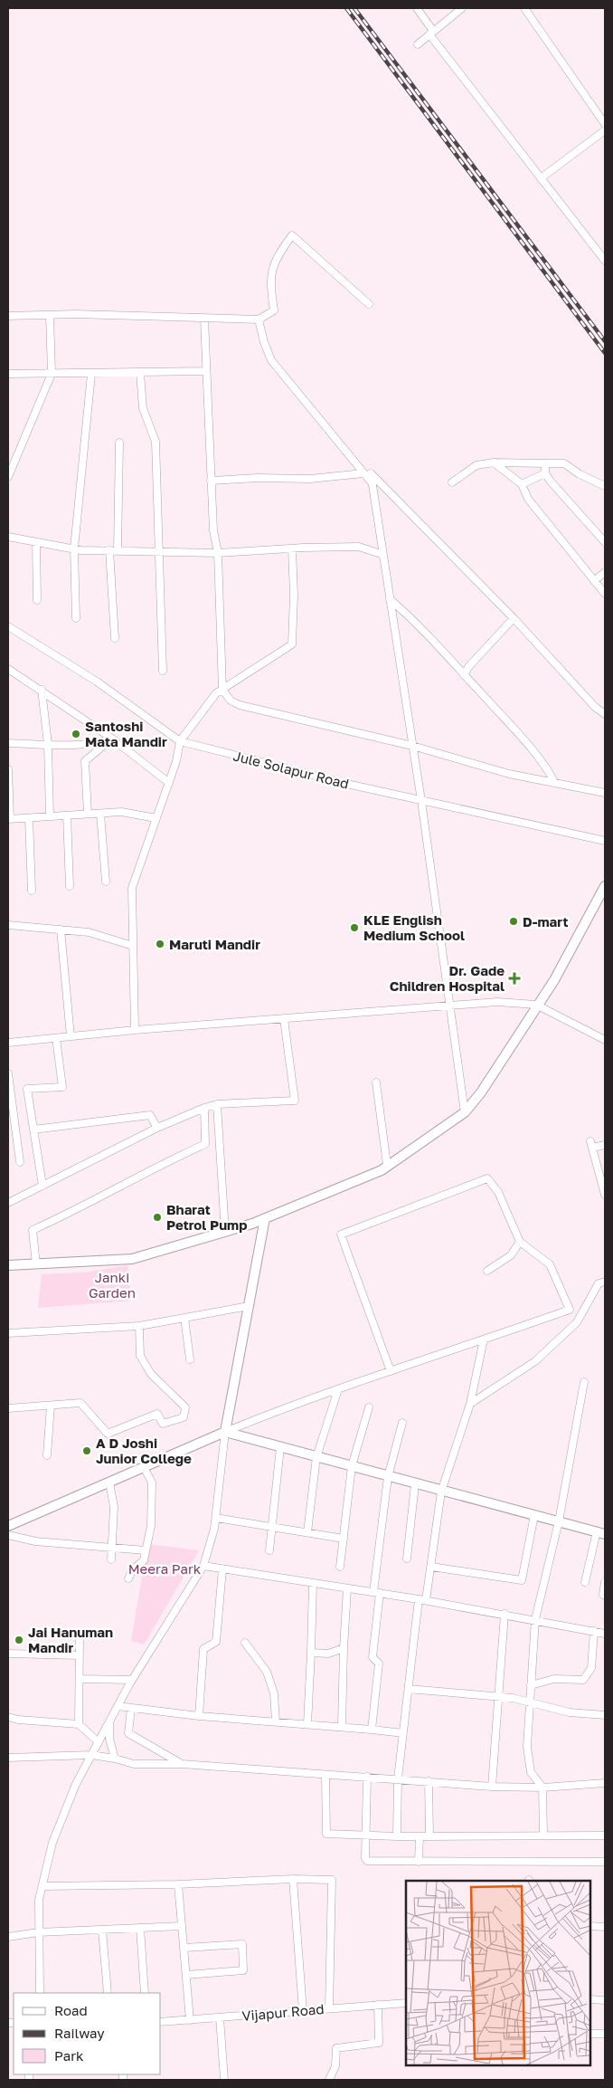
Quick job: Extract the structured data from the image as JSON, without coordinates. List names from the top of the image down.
{
  "streets": {
    "street": ["Jule Solapur Road", "Vijapur Road"]
  },
  "parks": ["Janki Garden", "Meera Park"],
  "places": {
    "other": [
      "Santoshi Mata Mandir",
      "D-mart",
      "KLE English Medium School",
      "Maruti Mandir",
      "Bharat Petrol Pump",
      "A D Joshi Junior College",
      "Jai Hanuman Mandir"
    ],
    "health": ["Dr. Gade Children Hospital"]
  },
  "legend": ["Road", "Railway", "Park"]
}
